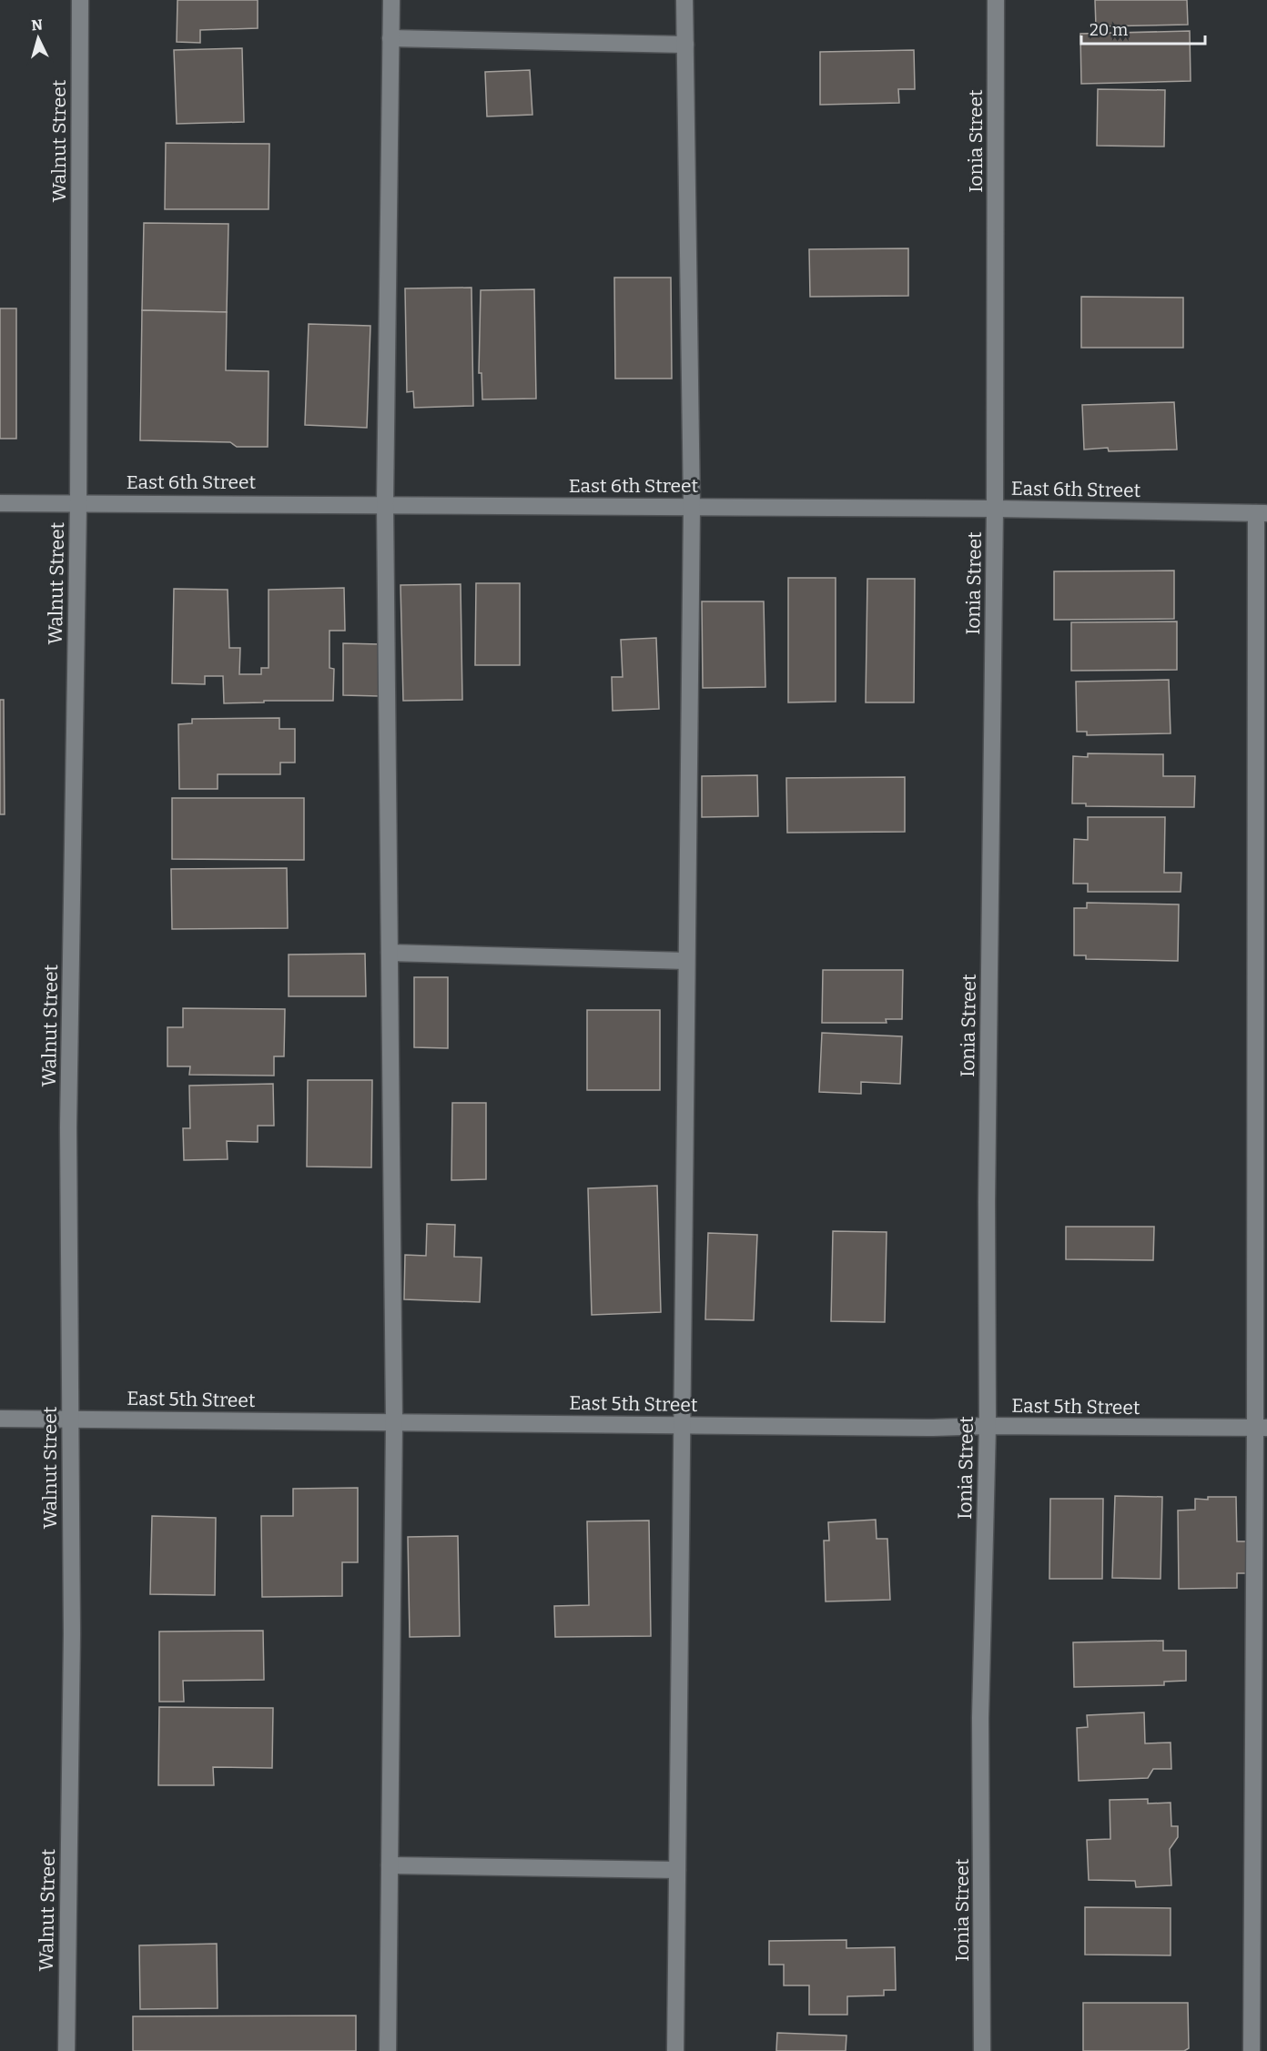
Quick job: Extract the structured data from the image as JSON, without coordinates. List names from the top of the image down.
{
  "streets": {
    "street": [
      "Walnut Street",
      "Ionia Street",
      "East 6th Street",
      "East 5th Street"
    ]
  },
  "crossings": [
    ["Walnut Street", "East 6th Street"],
    ["Walnut Street", "East 5th Street"],
    ["Ionia Street", "East 6th Street"],
    ["Ionia Street", "East 5th Street"]
  ],
  "scale_bar": "20 m",
  "north": "top"
}
